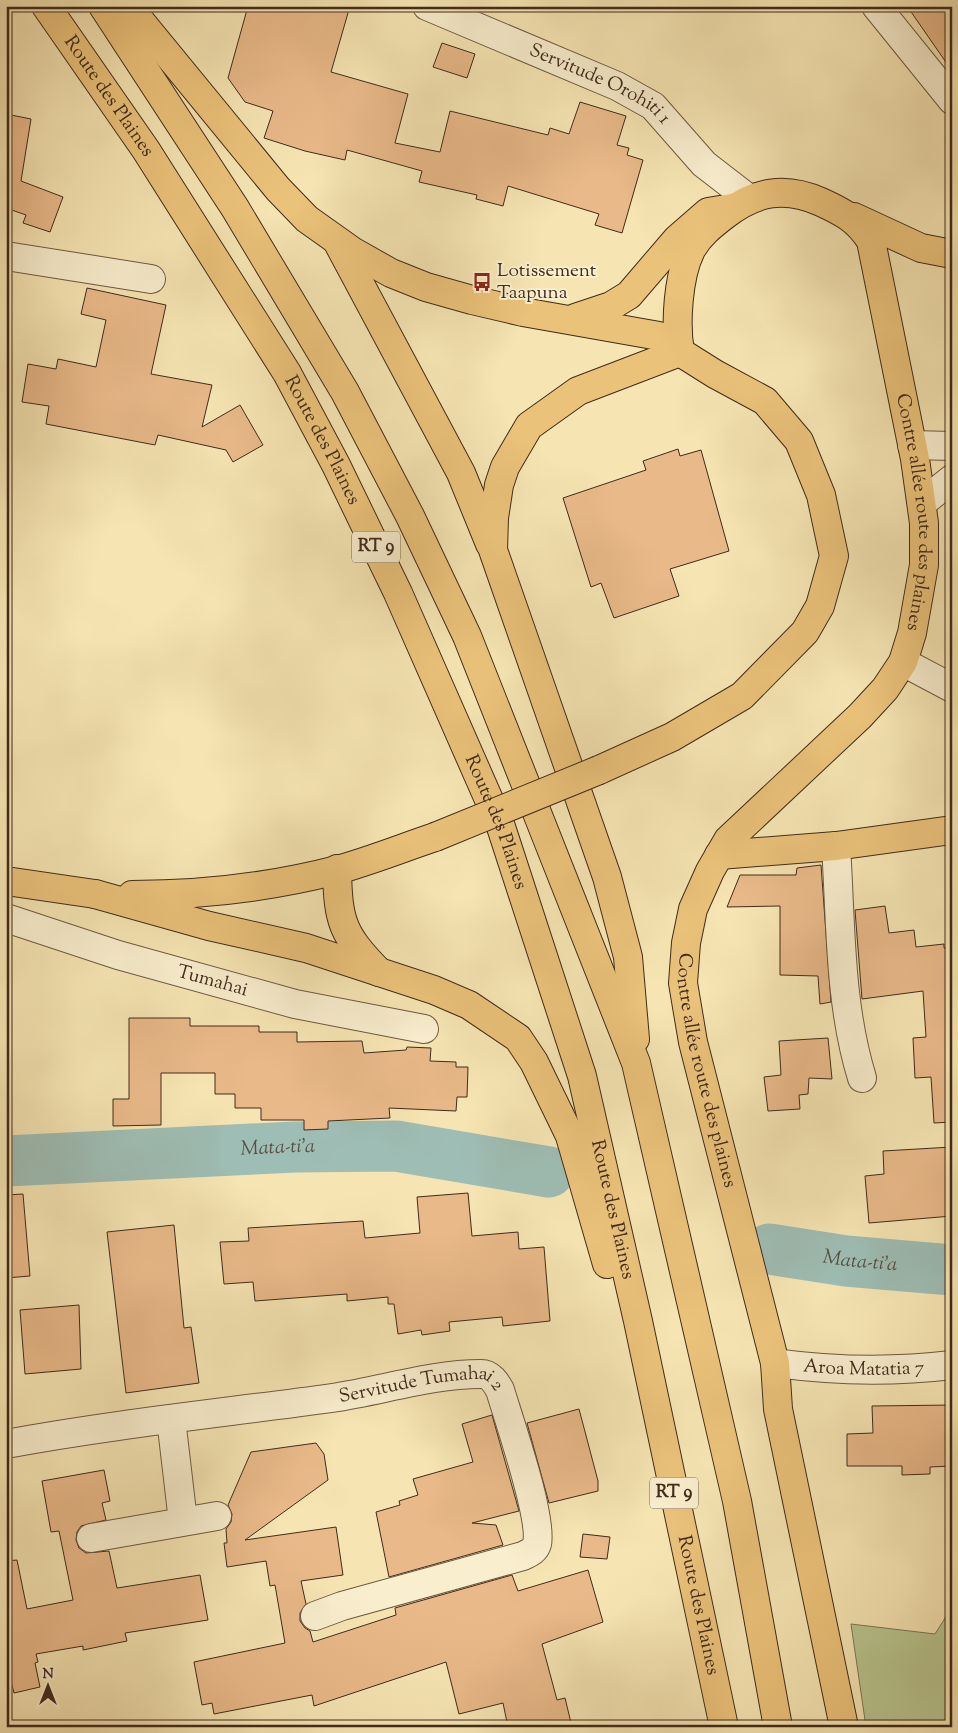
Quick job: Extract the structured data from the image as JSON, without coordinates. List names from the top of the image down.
{
  "streets": {
    "main road": ["Route des Plaines", "Contre allée route des plaines", "RT 9"],
    "street": [
      "Servitude Orohiti 1",
      "Tumahai",
      "Aroa Matatia 7",
      "Servitude Tumahai 2"
    ]
  },
  "crossings": [
    ["Servitude Orohiti 1", "Contre allée route des plaines"],
    ["Contre allée route des plaines", "Aroa Matatia 7"]
  ],
  "water": ["Mata-ti'a"],
  "places": {
    "bus stop": ["Lotissement Taapuna"]
  },
  "north": "top"
}
